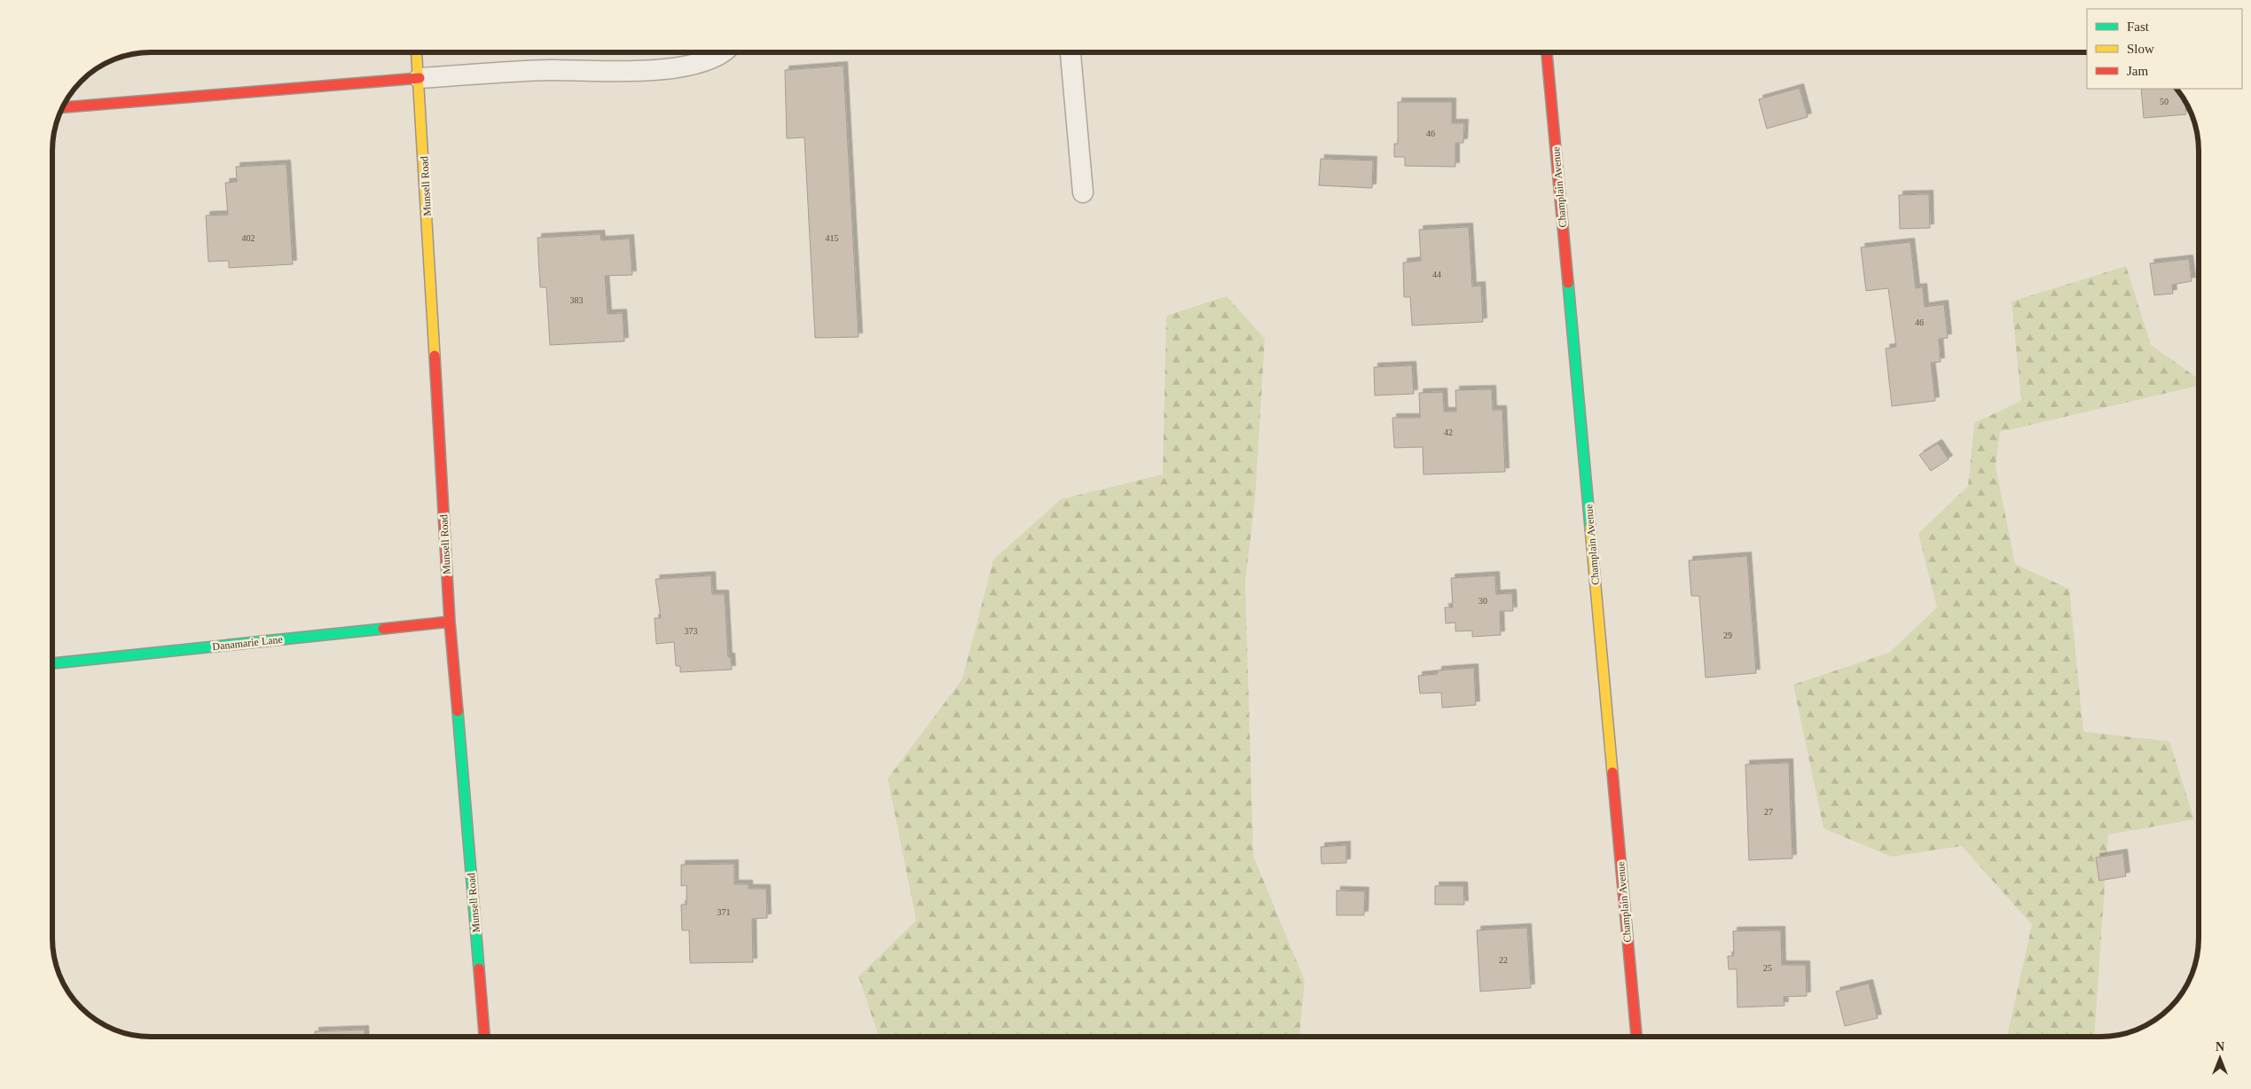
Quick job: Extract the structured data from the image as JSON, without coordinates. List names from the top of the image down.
{
  "streets": {
    "street": ["Munsell Road", "Champlain Avenue", "Danamarie Lane"]
  },
  "crossings": [
    ["Munsell Road", "Danamarie Lane"]
  ],
  "house_numbers": [
    "50",
    "46",
    "402",
    "415",
    "44",
    "383",
    "46",
    "42",
    "30",
    "373",
    "29",
    "27",
    "371",
    "22",
    "25"
  ],
  "legend": ["Fast", "Slow", "Jam"],
  "north": "top"
}
